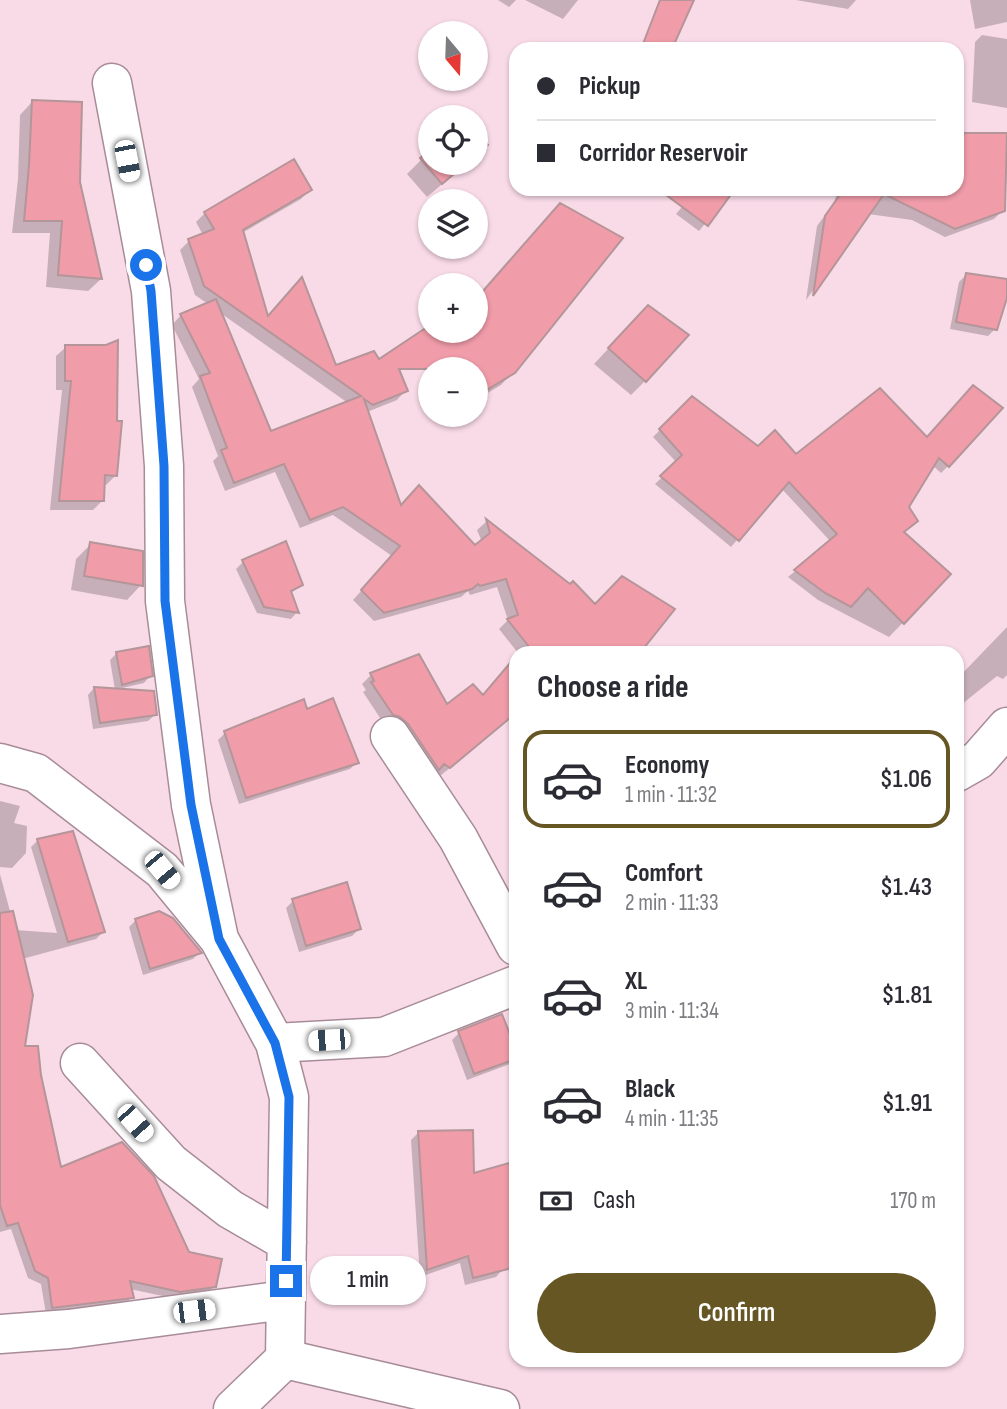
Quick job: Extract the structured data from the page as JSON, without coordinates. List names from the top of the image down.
{
  "north": "bottom",
  "page": {
    "map_buttons": ["+", "−"],
    "banner": ["Pickup", "Corridor Reservoir"],
    "heading": "Choose a ride",
    "list": [
      {
        "name": "Economy",
        "note": "1 min · 11:32",
        "value": "$1.06"
      },
      {
        "name": "Comfort",
        "note": "2 min · 11:33",
        "value": "$1.43"
      },
      {
        "name": "XL",
        "note": "3 min · 11:34",
        "value": "$1.81"
      },
      {
        "name": "Black",
        "note": "4 min · 11:35",
        "value": "$1.91"
      }
    ],
    "pay": ["Cash", "170 m"],
    "bubble": "1 min",
    "buttons": "Confirm"
  }
}
